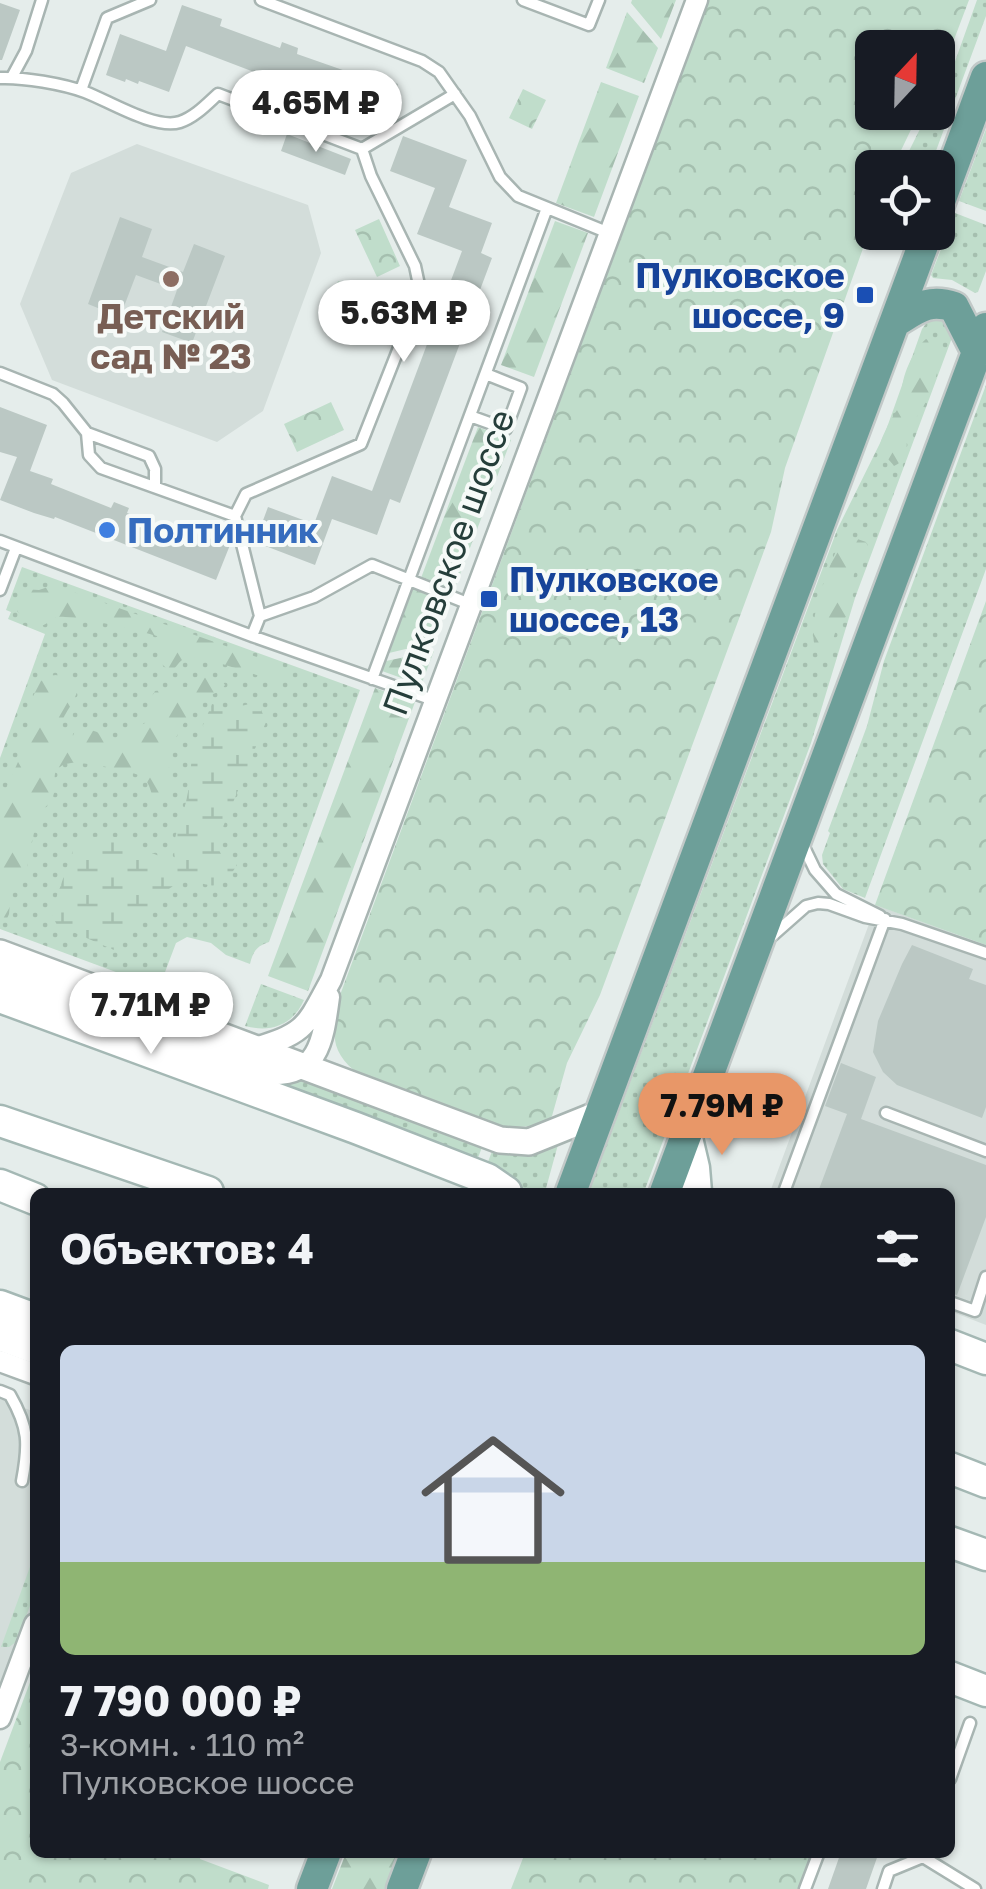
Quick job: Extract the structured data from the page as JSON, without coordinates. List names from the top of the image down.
{
  "streets": {
    "street": ["Пулковское шоссе"]
  },
  "places": {
    "other": ["Детский сад № 23", "Полтинник"],
    "transit": ["Пулковское шоссе, 9", "Пулковское шоссе, 13"]
  },
  "north": "top",
  "page": {
    "price": [
      "4.65M ₽",
      "5.63M ₽",
      "7.71M ₽",
      "7.79M ₽"
    ],
    "heading": "Объектов: 4",
    "list": [
      {
        "name": "7 790 000 ₽",
        "note": "3-комн. · 110 m² · Пулковское шоссе"
      }
    ]
  }
}
